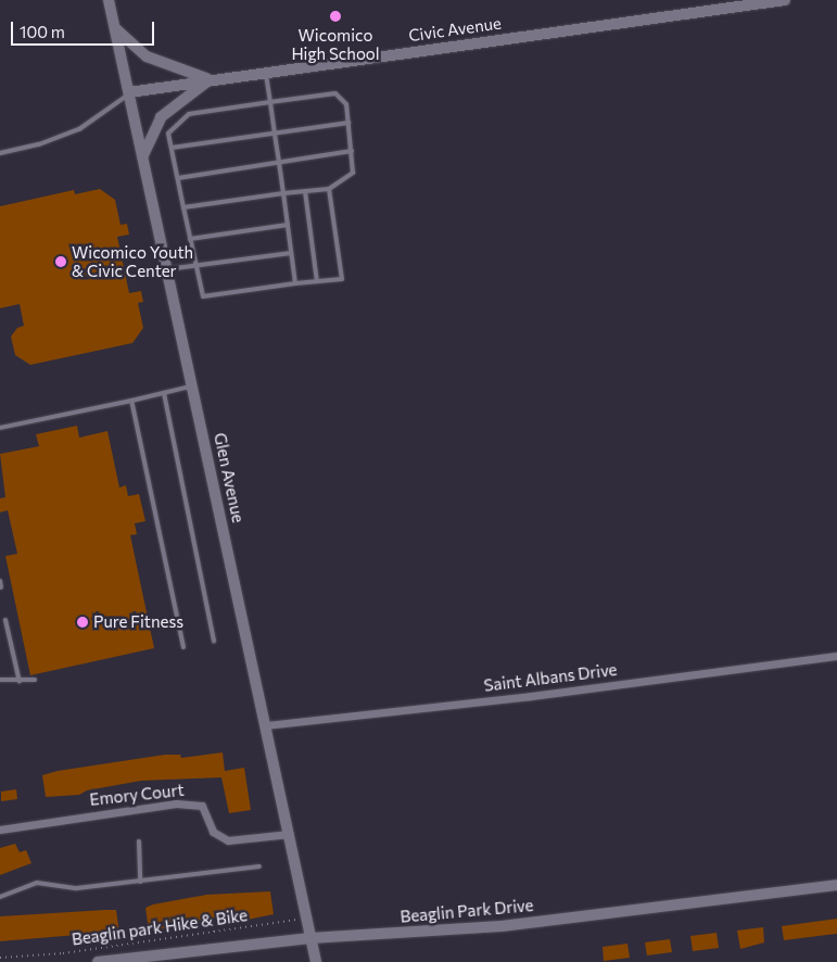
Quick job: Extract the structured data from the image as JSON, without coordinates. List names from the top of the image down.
{
  "streets": {
    "street": [
      "Civic Avenue",
      "Glen Avenue",
      "Saint Albans Drive",
      "Emory Court",
      "Beaglin Park Drive"
    ],
    "path": ["Beaglin park Hike & Bike"]
  },
  "crossings": [
    ["Civic Avenue", "Glen Avenue"],
    ["Glen Avenue", "Saint Albans Drive"],
    ["Glen Avenue", "Emory Court"],
    ["Glen Avenue", "Beaglin Park Drive"],
    ["Glen Avenue", "Beaglin park Hike & Bike"]
  ],
  "places": ["Wicomico High School", "Wicomico Youth & Civic Center", "Pure Fitness"],
  "scale_bar": "100 m"
}
